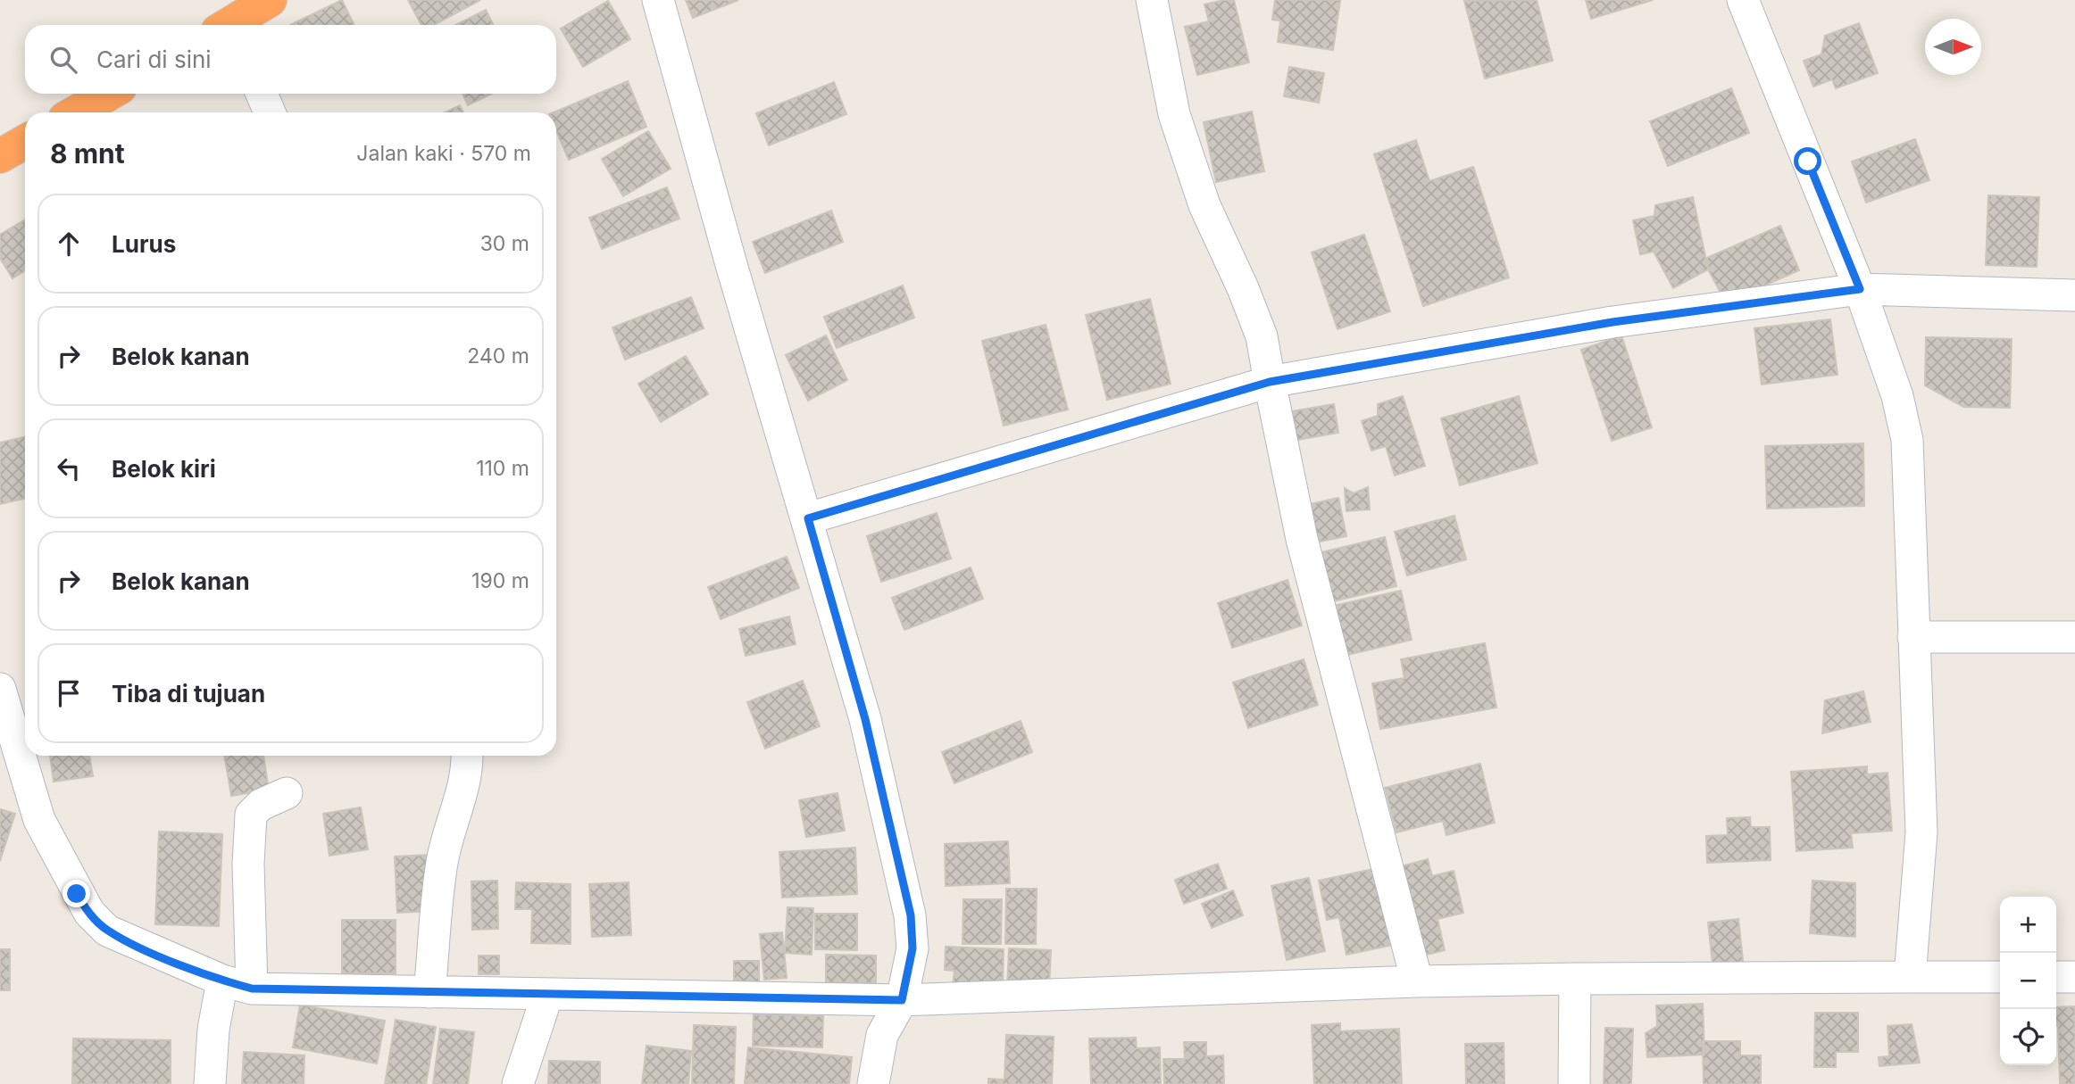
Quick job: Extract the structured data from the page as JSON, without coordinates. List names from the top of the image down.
{
  "north": "right",
  "page": {
    "search": "Cari di sini",
    "heading": ["8 mnt", "Jalan kaki · 570 m"],
    "list": [
      ["Lurus", "30 m"],
      ["Belok kanan", "240 m"],
      ["Belok kiri", "110 m"],
      ["Belok kanan", "190 m"],
      "Tiba di tujuan"
    ],
    "map_buttons": ["+", "−"]
  }
}
